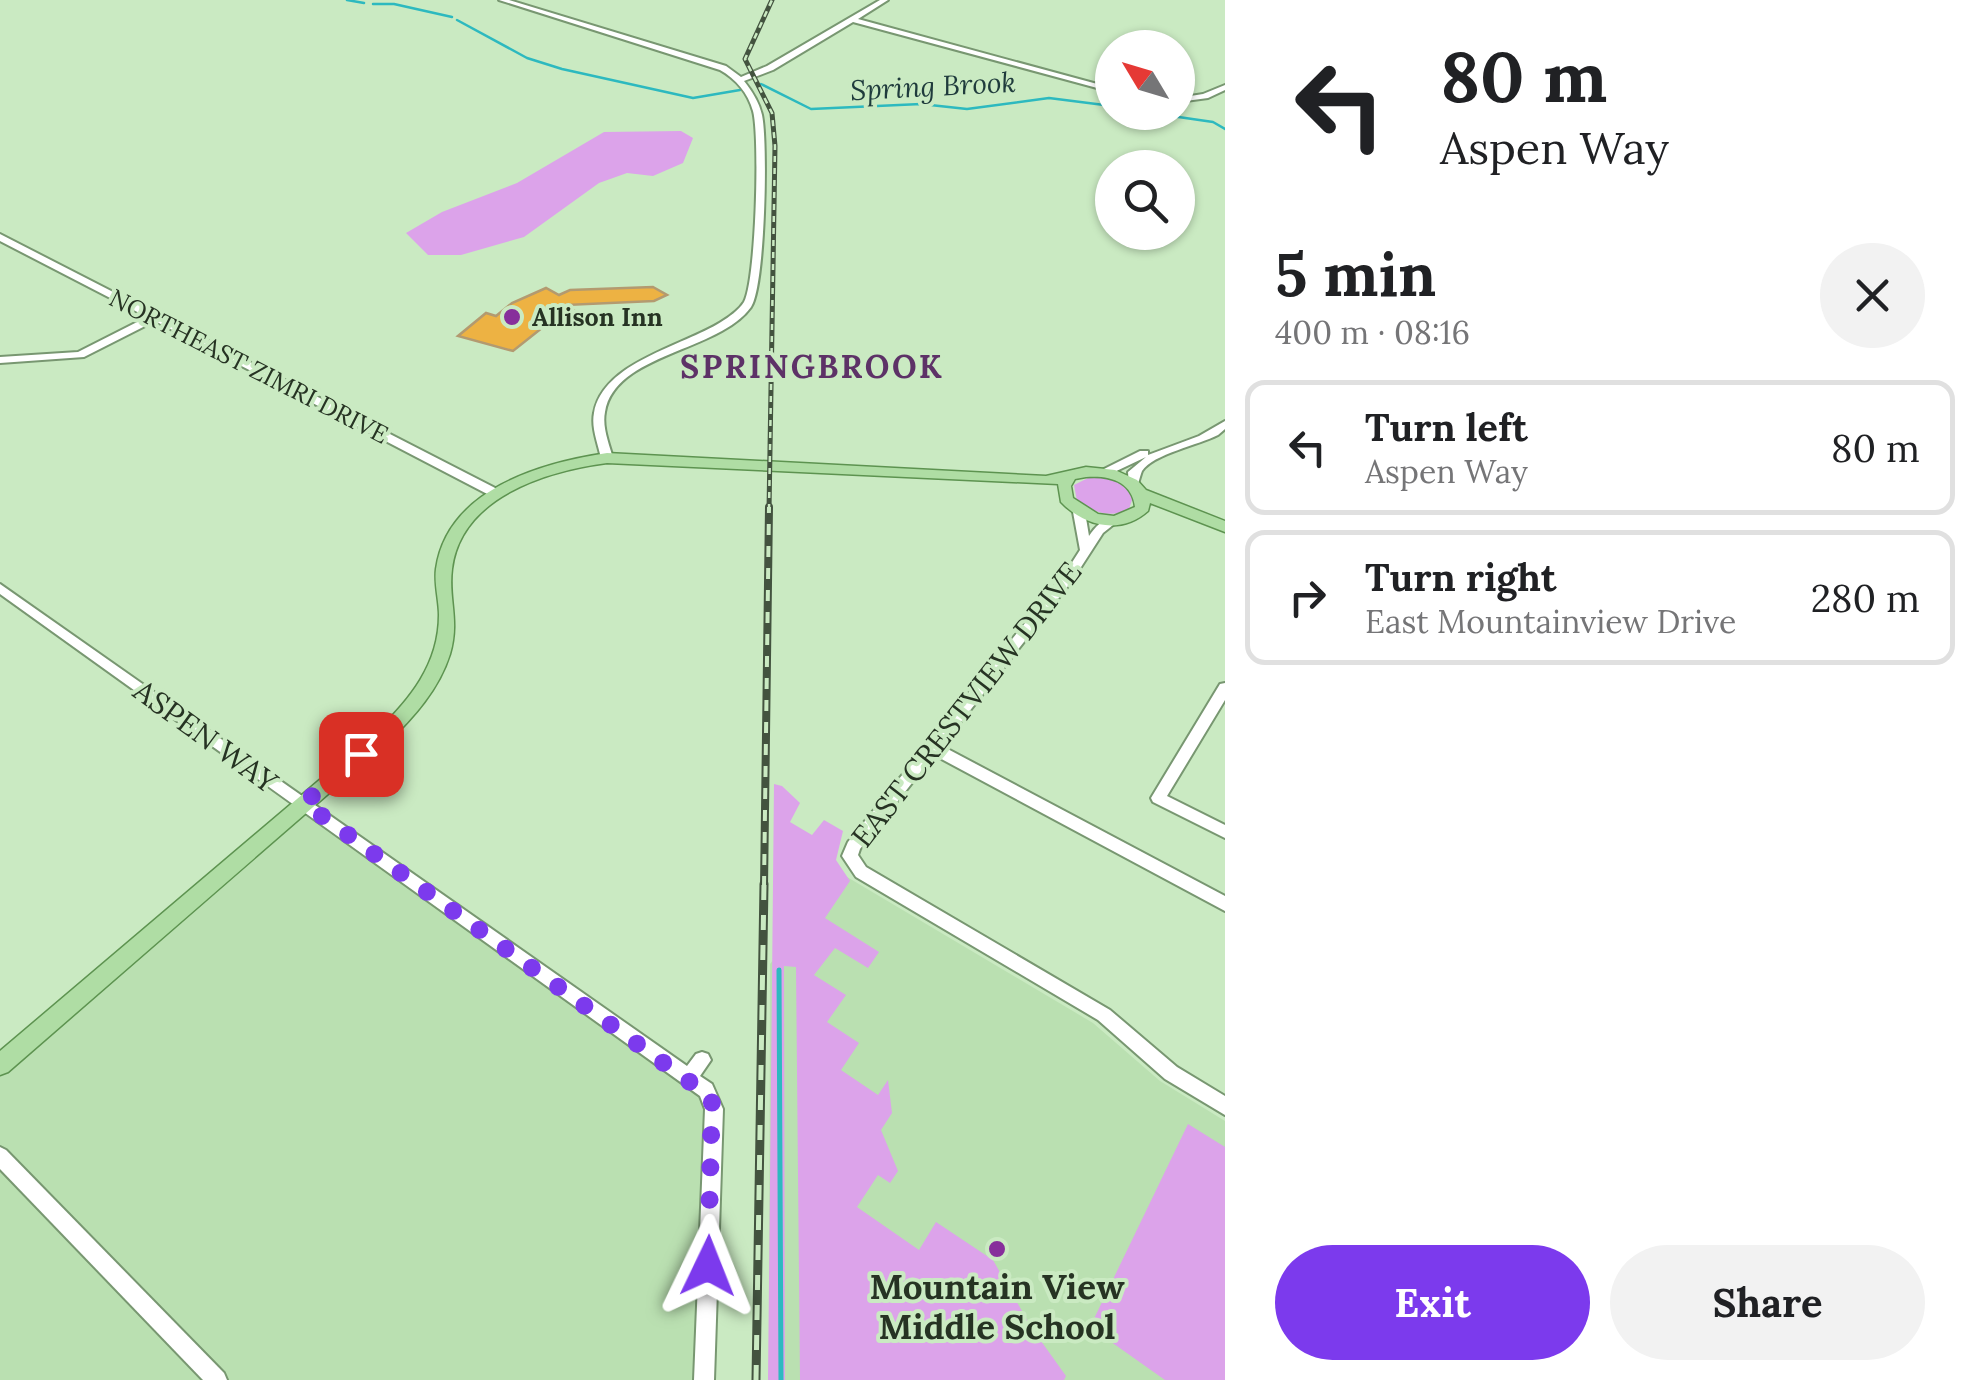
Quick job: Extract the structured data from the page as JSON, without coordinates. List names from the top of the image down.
{
  "streets": {
    "street": ["NORTHEAST ZIMRI DRIVE", "EAST CRESTVIEW DRIVE", "ASPEN WAY"]
  },
  "districts": ["SPRINGBROOK"],
  "water": ["Spring Brook"],
  "places": ["Allison Inn", "Mountain View Middle School"],
  "north": "top left",
  "page": {
    "turn": ["80 m", "Aspen Way"],
    "heading": ["5 min", "400 m · 08:16"],
    "list": [
      {
        "name": "Turn left",
        "note": "Aspen Way",
        "value": "80 m"
      },
      {
        "name": "Turn right",
        "note": "East Mountainview Drive",
        "value": "280 m"
      }
    ],
    "buttons": ["Exit", "Share"]
  }
}
